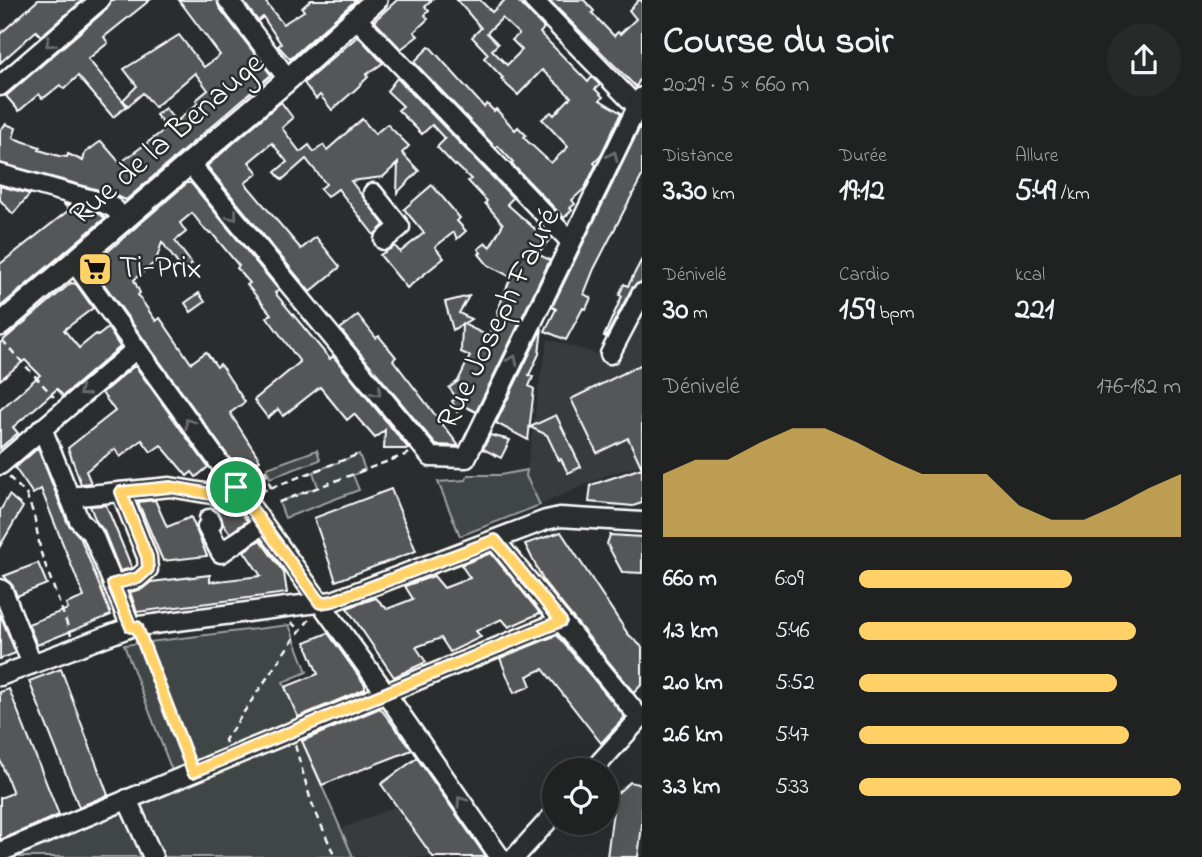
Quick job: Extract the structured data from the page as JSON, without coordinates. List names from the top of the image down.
{
  "streets": {
    "main road": ["Rue de la Benauge"],
    "street": ["Rue Joseph Fauré"]
  },
  "crossings": [
    ["Rue de la Benauge", "Rue Joseph Fauré"]
  ],
  "places": {
    "supermarket": ["Ti-Prix"]
  },
  "page": {
    "heading": ["Course du soir", "20:29 · 5 × 660 m"],
    "stats": [
      ["Distance", "3.30 km"],
      ["Durée", "19:12"],
      ["Allure", "5:49 /km"],
      ["Dénivelé", "30 m"],
      ["Cardio", "159 bpm"],
      ["kcal", "221"]
    ],
    "chart": ["Dénivelé", "176–182 m"],
    "list": [
      {
        "name": "660 m",
        "note": "6:09"
      },
      {
        "name": "1.3 km",
        "note": "5:46"
      },
      {
        "name": "2.0 km",
        "note": "5:52"
      },
      {
        "name": "2.6 km",
        "note": "5:47"
      },
      {
        "name": "3.3 km",
        "note": "5:33"
      }
    ]
  }
}
